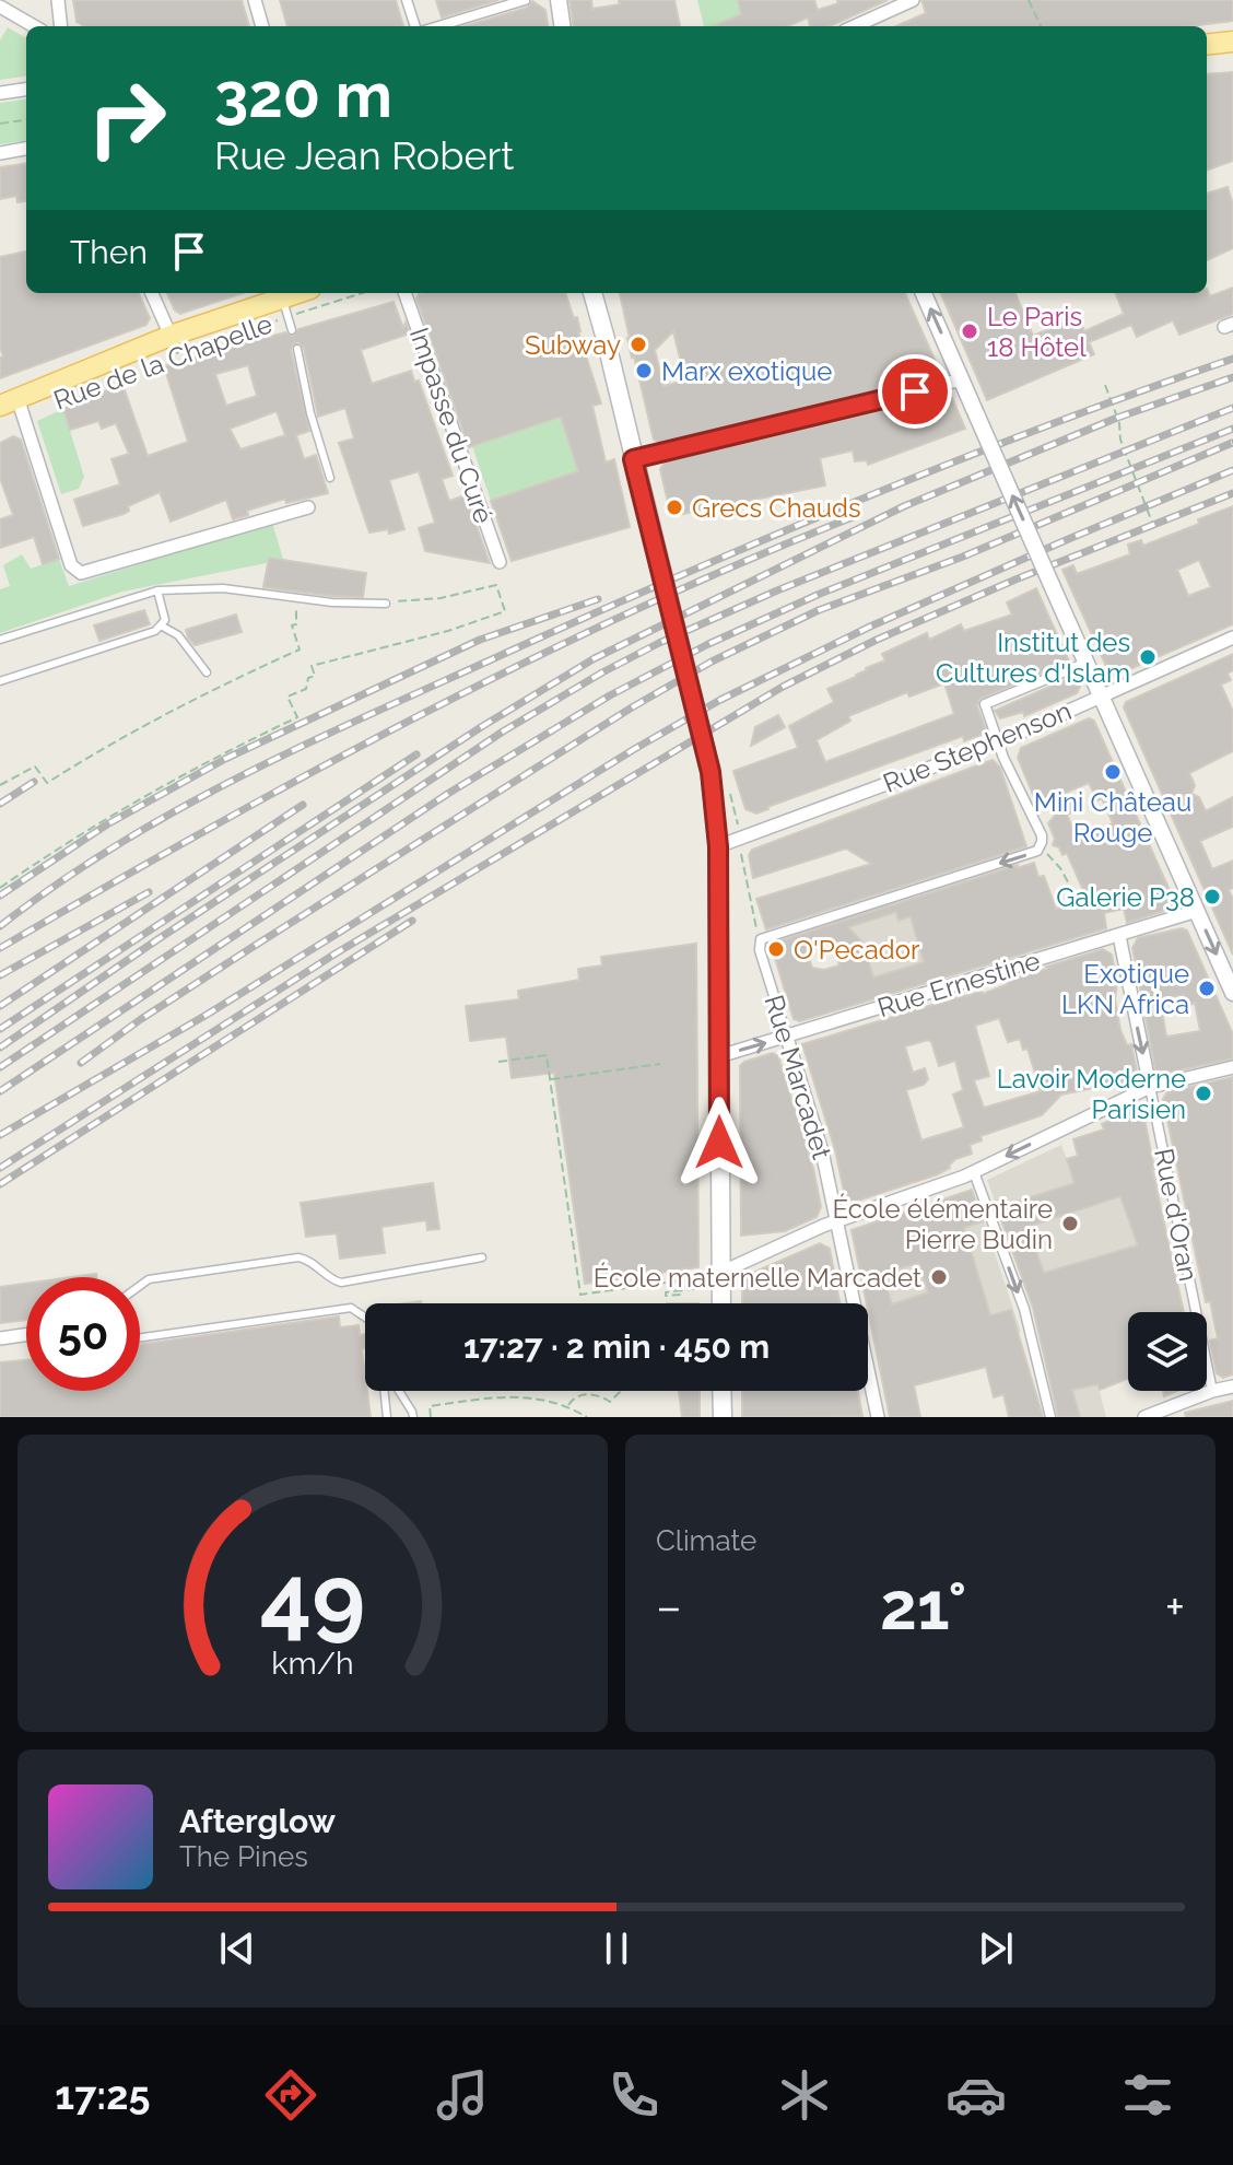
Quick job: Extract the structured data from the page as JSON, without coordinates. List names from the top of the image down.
{
  "streets": {
    "main road": ["Rue de la Chapelle"],
    "street": [
      "Impasse du Curé",
      "Rue Stephenson",
      "Rue Ernestine",
      "Rue Marcadet",
      "Rue d'Oran"
    ]
  },
  "crossings": [
    ["Rue Ernestine", "Rue Marcadet"],
    ["Rue Ernestine", "Rue d'Oran"]
  ],
  "places": [
    "Le Paris 18 Hôtel",
    "Subway",
    "Marx exotique",
    "Grecs Chauds",
    "Institut des Cultures d'Islam",
    "Mini Château Rouge",
    "Galerie P38",
    "O'Pecador",
    "Exotique LKN Africa",
    "Lavoir Moderne Parisien",
    "École élémentaire Pierre Budin",
    "École maternelle Marcadet"
  ],
  "page": {
    "turn": ["320 m", "Rue Jean Robert"],
    "then": "Then",
    "limit": "50",
    "trip": "17:27 · 2 min · 450 m",
    "tile": "Climate",
    "heat": ["−", "21°", "+"],
    "song": ["Afterglow", "The Pines"],
    "tabs": "17:25",
    "gauge": ["49", "km/h"]
  }
}
